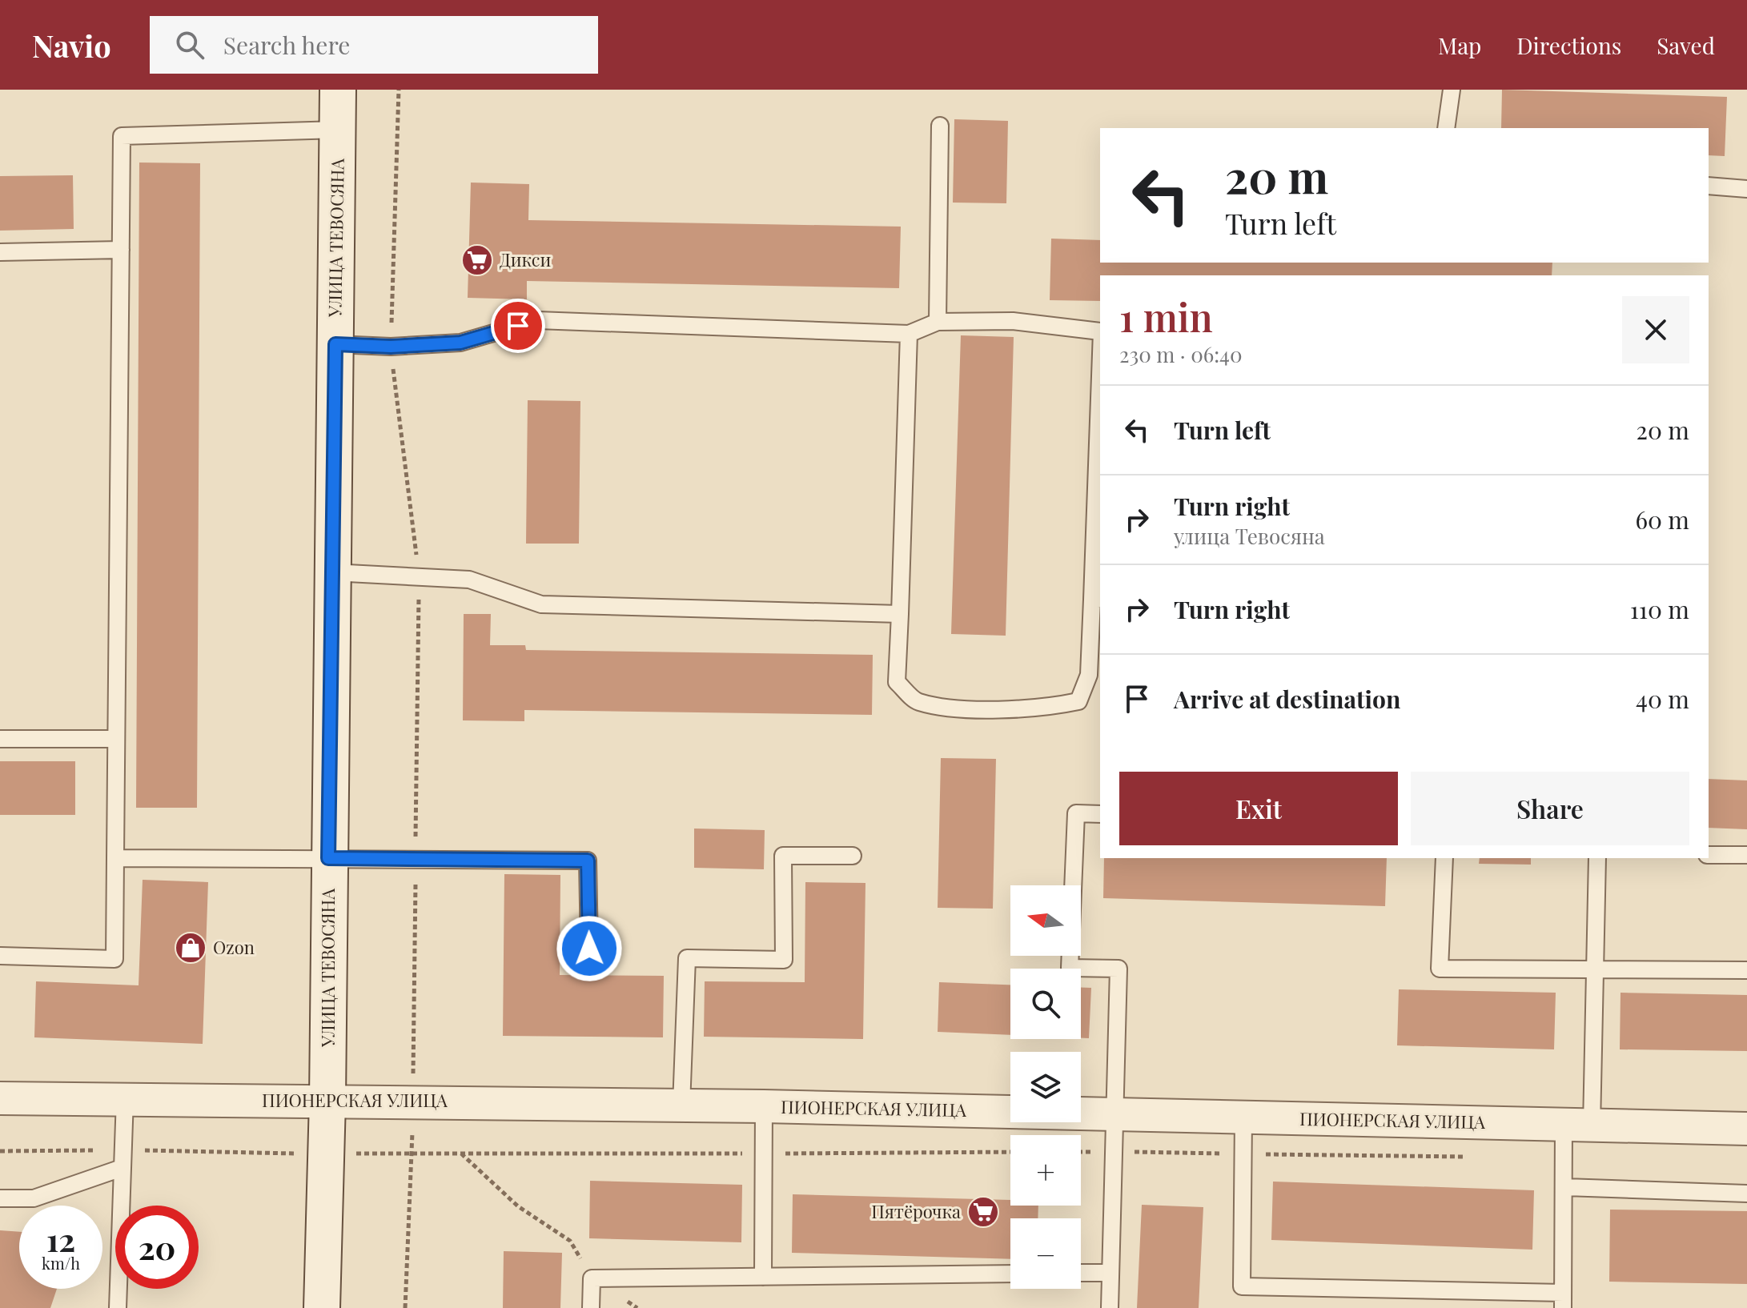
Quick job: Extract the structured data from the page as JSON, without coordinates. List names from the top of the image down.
{
  "streets": {
    "main road": ["УЛИЦА ТЕВОСЯНА"],
    "street": ["ПИОНЕРСКАЯ УЛИЦА"]
  },
  "crossings": [
    ["УЛИЦА ТЕВОСЯНА", "ПИОНЕРСКАЯ УЛИЦА"]
  ],
  "places": {
    "supermarket": ["Дикси", "Пятёрочка"],
    "shop": ["Ozon"]
  },
  "north": "left",
  "page": {
    "header": "Navio",
    "search": "Search here",
    "nav": ["Map", "Directions", "Saved"],
    "turn": ["20 m", "Turn left"],
    "heading": ["1 min", "230 m · 06:40"],
    "list": [
      {
        "name": "Turn left",
        "value": "20 m"
      },
      {
        "name": "Turn right",
        "note": "улица Тевосяна",
        "value": "60 m"
      },
      {
        "name": "Turn right",
        "value": "110 m"
      },
      {
        "name": "Arrive at destination",
        "value": "40 m"
      }
    ],
    "buttons": ["Exit", "Share"],
    "map_buttons": ["+", "−"],
    "speed": "12 km/h",
    "limit": "20"
  }
}
